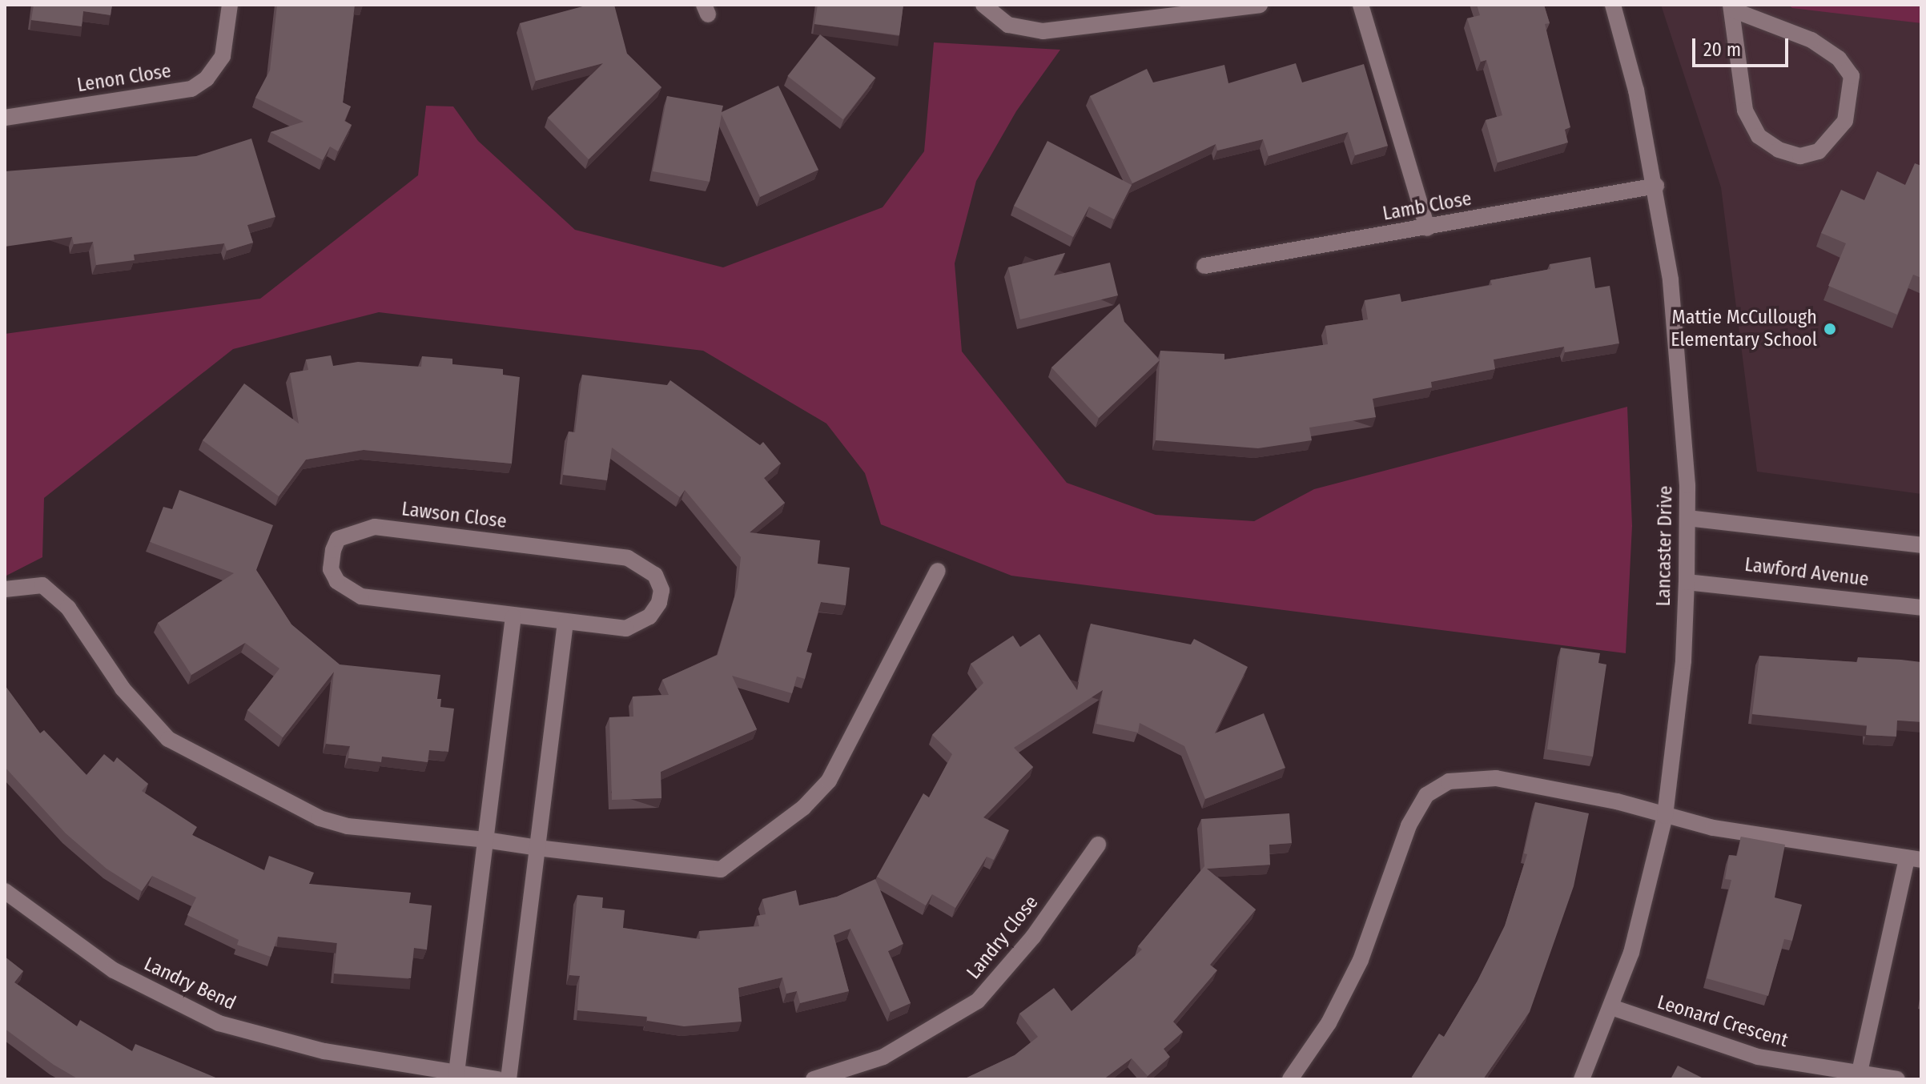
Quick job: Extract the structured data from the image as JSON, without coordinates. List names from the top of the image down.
{
  "streets": {
    "street": [
      "Lenon Close",
      "Lamb Close",
      "Lawson Close",
      "Lancaster Drive",
      "Lawford Avenue",
      "Landry Close",
      "Landry Bend",
      "Leonard Crescent"
    ]
  },
  "crossings": [
    ["Lamb Close", "Lancaster Drive"],
    ["Lancaster Drive", "Lawford Avenue"],
    ["Lancaster Drive", "Leonard Crescent"]
  ],
  "places": ["Mattie McCullough Elementary School"],
  "scale_bar": "20 m"
}
